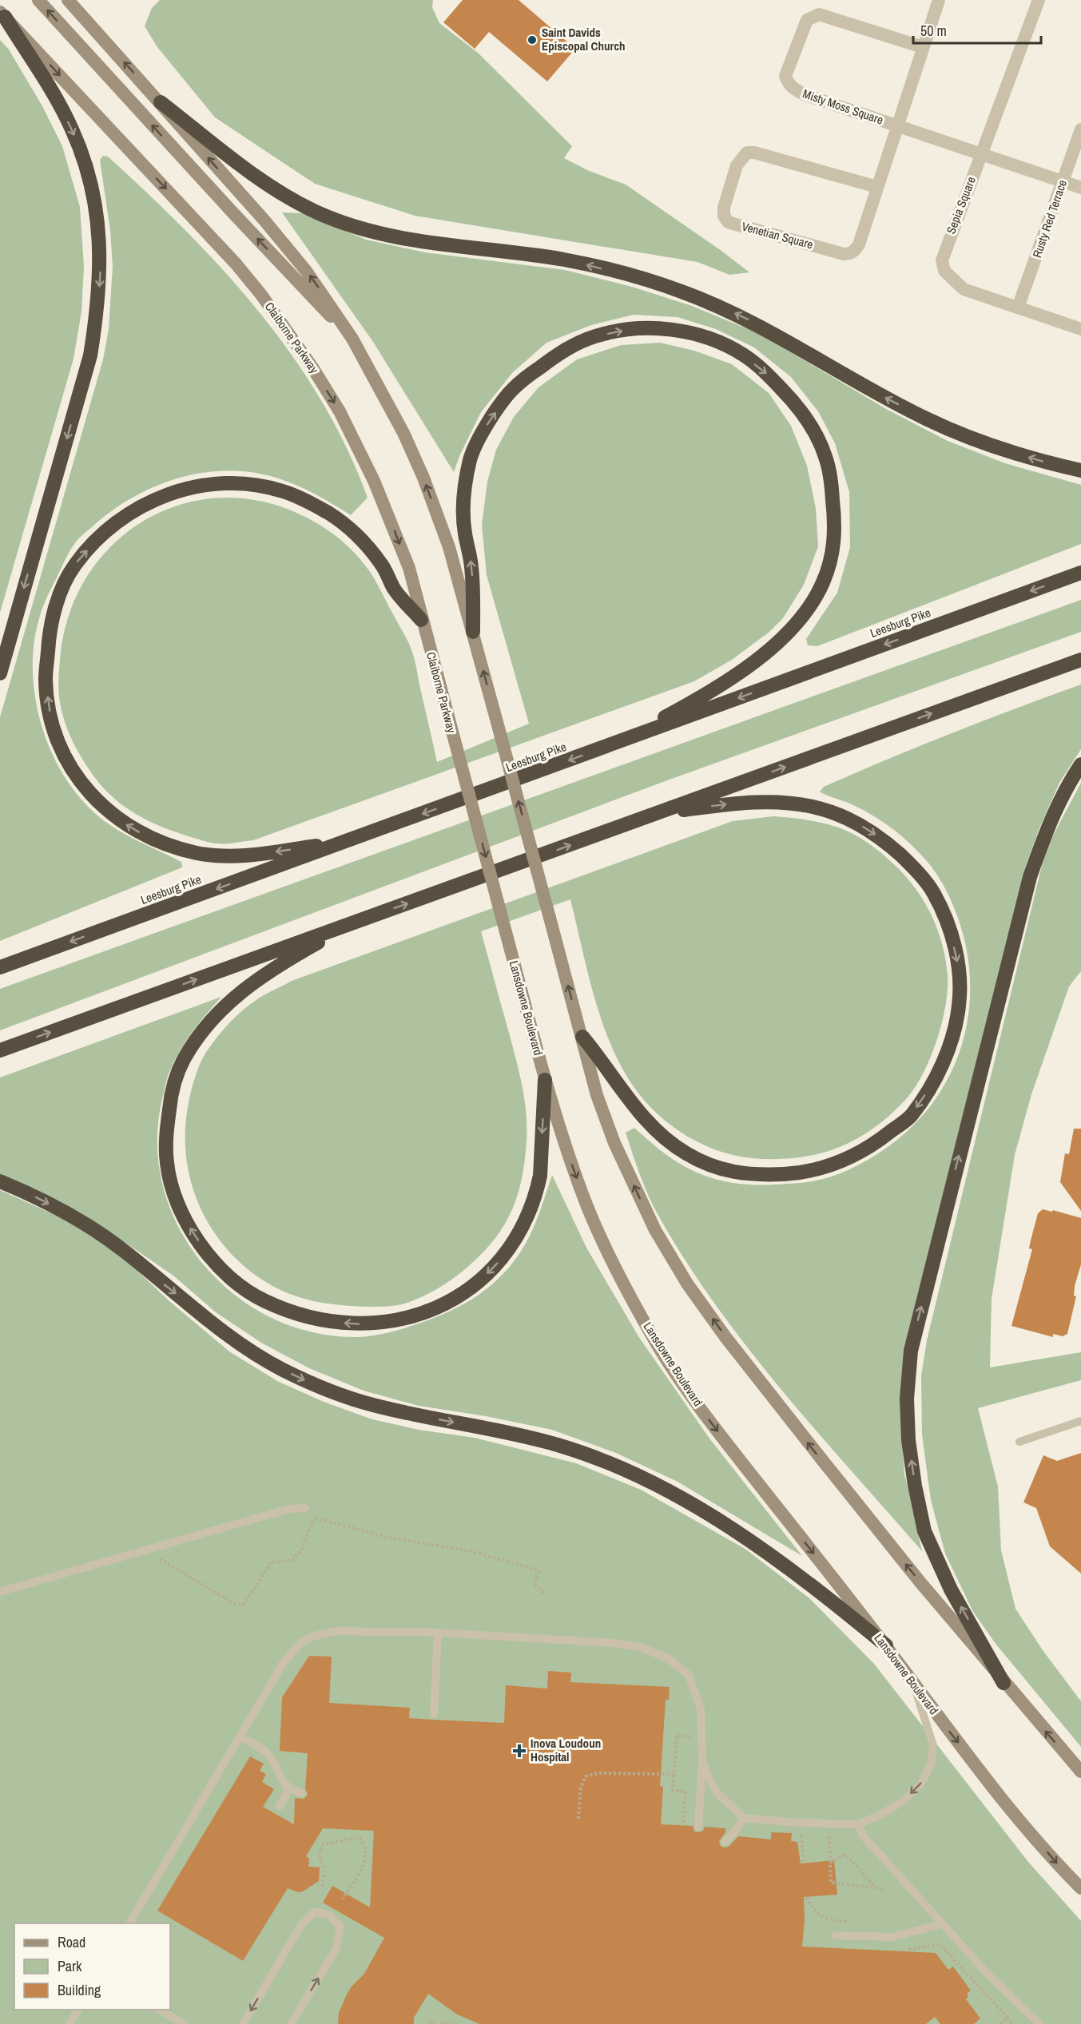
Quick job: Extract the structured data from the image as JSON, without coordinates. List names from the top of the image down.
{
  "streets": {
    "highway": ["Leesburg Pike"],
    "main road": ["Claiborne Parkway", "Lansdowne Boulevard"],
    "street": [
      "Misty Moss Square",
      "Sepia Square",
      "Rusty Red Terrace",
      "Venetian Square"
    ]
  },
  "crossings": [
    ["Misty Moss Square", "Sepia Square"],
    ["Misty Moss Square", "Rusty Red Terrace"],
    ["Misty Moss Square", "Venetian Square"],
    ["Sepia Square", "Rusty Red Terrace"],
    ["Claiborne Parkway", "Lansdowne Boulevard"]
  ],
  "places": {
    "other": ["Saint Davids Episcopal Church"],
    "health": ["Inova Loudoun Hospital"]
  },
  "legend": ["Road", "Park", "Building"],
  "scale_bar": "50 m"
}
